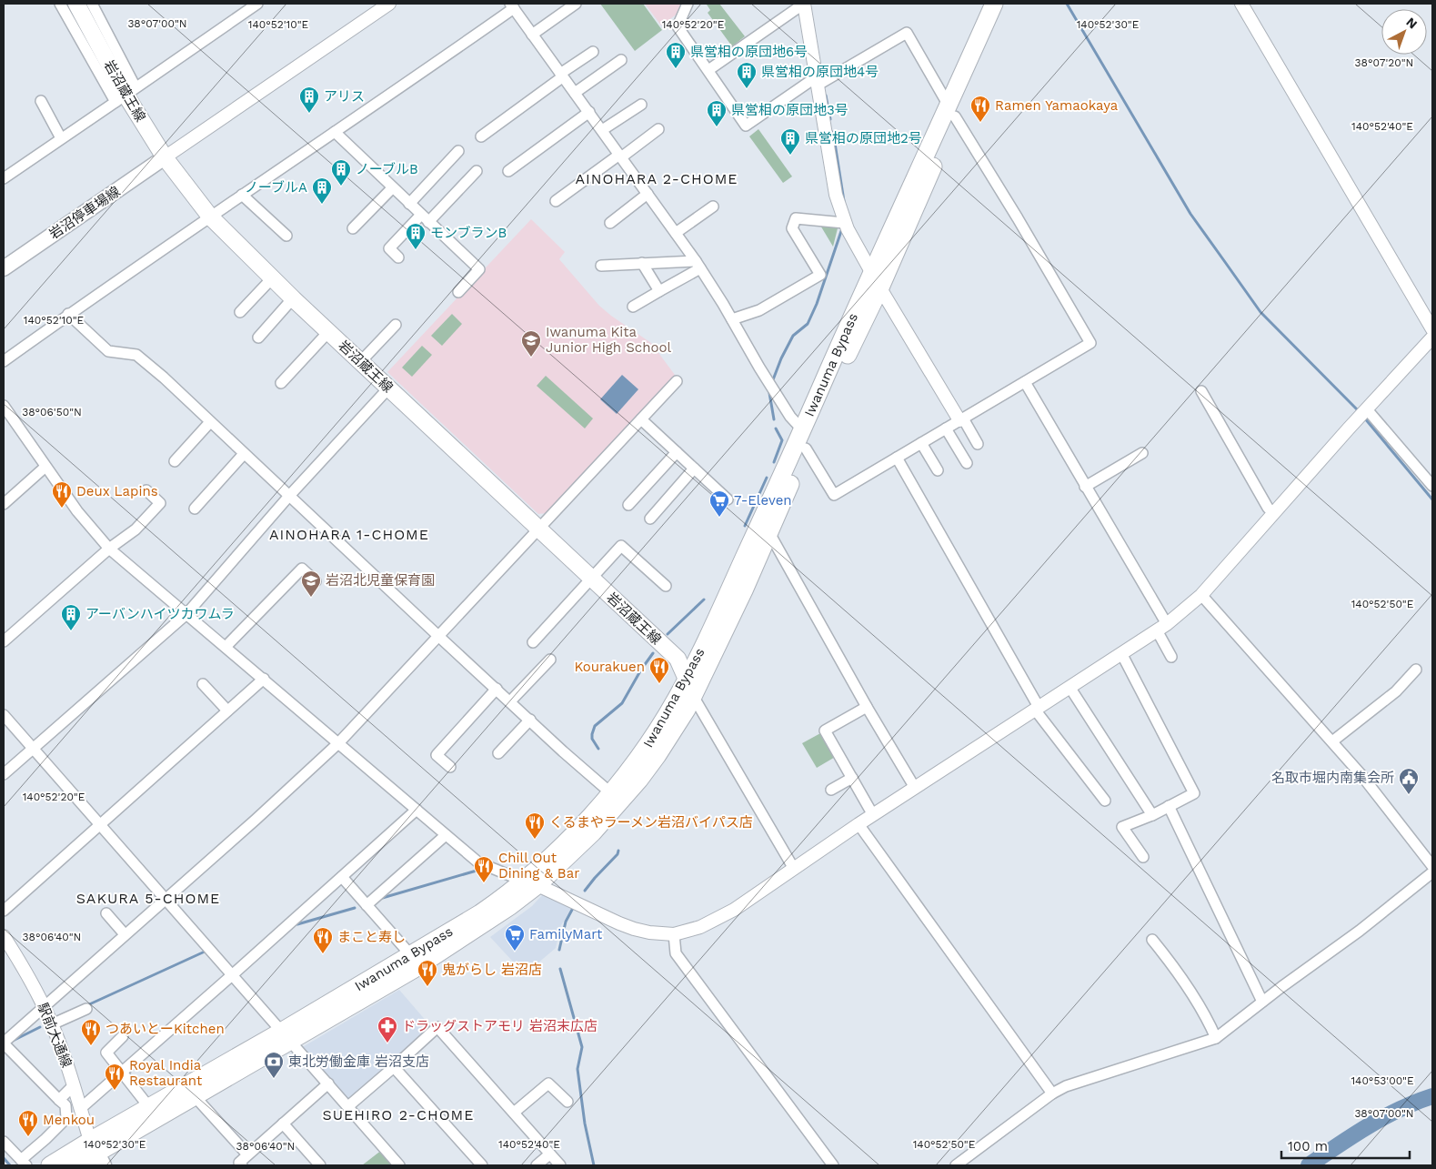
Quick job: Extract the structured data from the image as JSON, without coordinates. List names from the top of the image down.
{
  "streets": {
    "highway": ["Iwanuma Bypass"],
    "main road": ["岩沼蔵王線", "岩沼停車場線"],
    "street": ["駅前大通線"]
  },
  "crossings": [
    ["岩沼蔵王線", "岩沼停車場線"],
    ["岩沼蔵王線", "Iwanuma Bypass"],
    ["Iwanuma Bypass", "駅前大通線"]
  ],
  "districts": [
    "AINOHARA 2-CHOME",
    "AINOHARA 1-CHOME",
    "SAKURA 5-CHOME",
    "SUEHIRO 2-CHOME"
  ],
  "places": {
    "building": [
      "県営相の原団地6号",
      "県営相の原団地4号",
      "アリス",
      "県営相の原団地3号",
      "県営相の原団地2号",
      "ノーブルB",
      "ノーブルA",
      "モンブランB",
      "アーバンハイツカワムラ"
    ],
    "restaurant": [
      "Ramen Yamaokaya",
      "Deux Lapins",
      "Kourakuen",
      "くるまやラーメン岩沼バイパス店",
      "Chill Out Dining & Bar",
      "まこと寿し",
      "鬼がらし 岩沼店",
      "つあいとーKitchen",
      "Royal India Restaurant",
      "Menkou"
    ],
    "school or university": ["Iwanuma Kita Junior High School", "岩沼北児童保育園"],
    "supermarket": ["7-Eleven", "FamilyMart"],
    "public building": ["名取市堀内南集会所"],
    "pharmacy": ["ドラッグストアモリ 岩沼末広店"],
    "bank": ["東北労働金庫 岩沼支店"]
  },
  "scale_bar": "100 m",
  "north": "top right",
  "coordinates": [
    "38°07'00\"N",
    "140°52'20\"E",
    "140°52'30\"E",
    "140°52'10\"E",
    "38°07'20\"N",
    "140°52'40\"E",
    "38°06'50\"N",
    "140°52'50\"E",
    "38°06'40\"N",
    "140°53'00\"E"
  ]
}
